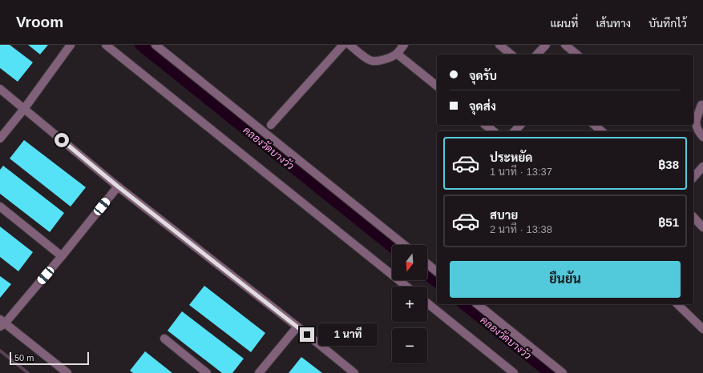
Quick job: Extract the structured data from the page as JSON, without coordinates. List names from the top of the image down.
{
  "water": ["คลองวัดบางวัว"],
  "scale_bar": "50 m",
  "north": "bottom",
  "page": {
    "header": "Vroom",
    "nav": ["แผนที่", "เส้นทาง", "บันทึกไว้"],
    "banner": ["จุดรับ", "จุดส่ง"],
    "list": [
      {
        "name": "ประหยัด",
        "note": "1 นาที · 13:37",
        "value": "฿38"
      },
      {
        "name": "สบาย",
        "note": "2 นาที · 13:38",
        "value": "฿51"
      }
    ],
    "map_buttons": ["+", "−"],
    "buttons": "ยืนยัน",
    "bubble": "1 นาที",
    "scale": "50 m"
  }
}
